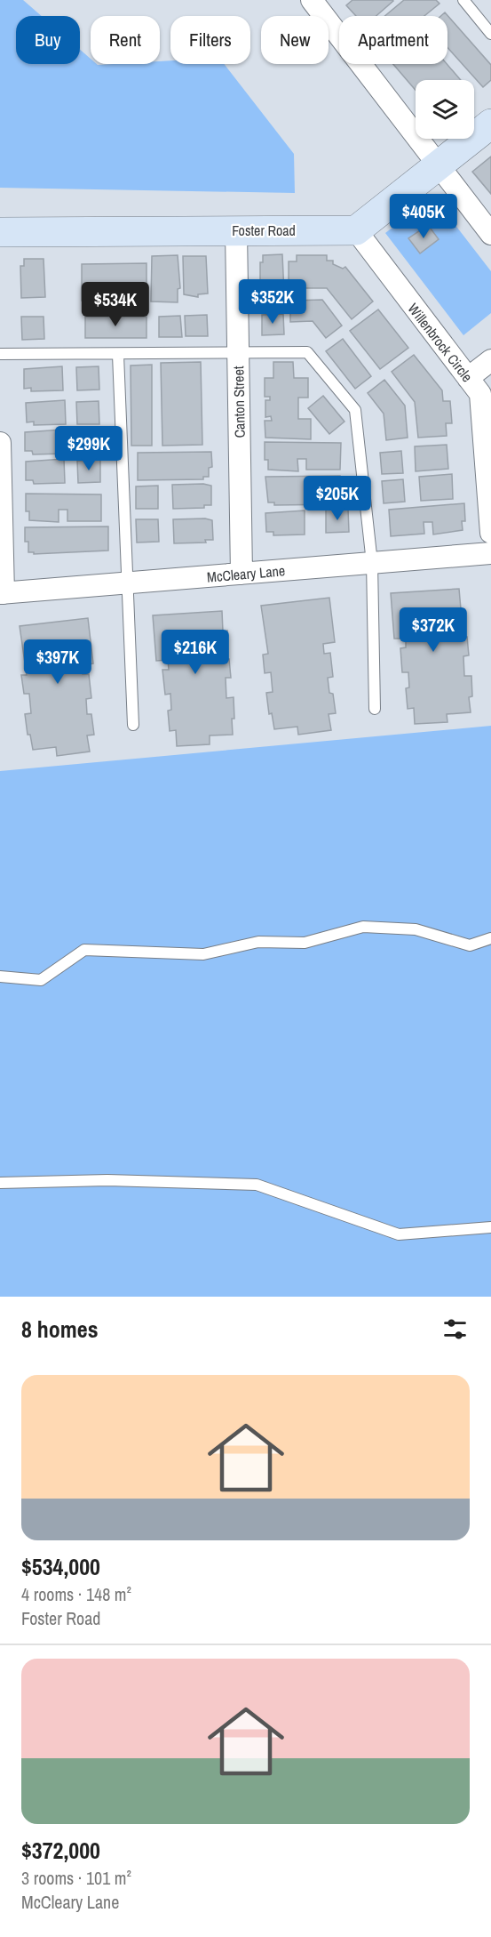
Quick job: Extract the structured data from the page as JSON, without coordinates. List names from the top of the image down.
{
  "streets": {
    "street": [
      "Foster Road",
      "Willenbrock Circle",
      "Canton Street",
      "McCleary Lane"
    ]
  },
  "crossings": [
    ["Foster Road", "Willenbrock Circle"],
    ["Foster Road", "Canton Street"],
    ["Canton Street", "McCleary Lane"]
  ],
  "page": {
    "chip": [
      "Buy",
      "Rent",
      "Filters",
      "New",
      "Apartment"
    ],
    "price": [
      "$405K",
      "$352K",
      "$534K",
      "$299K",
      "$205K",
      "$372K",
      "$216K",
      "$397K"
    ],
    "heading": "8 homes",
    "list": [
      {
        "name": "$534,000",
        "note": "4 rooms · 148 m² · Foster Road"
      },
      {
        "name": "$372,000",
        "note": "3 rooms · 101 m² · McCleary Lane"
      }
    ]
  }
}
